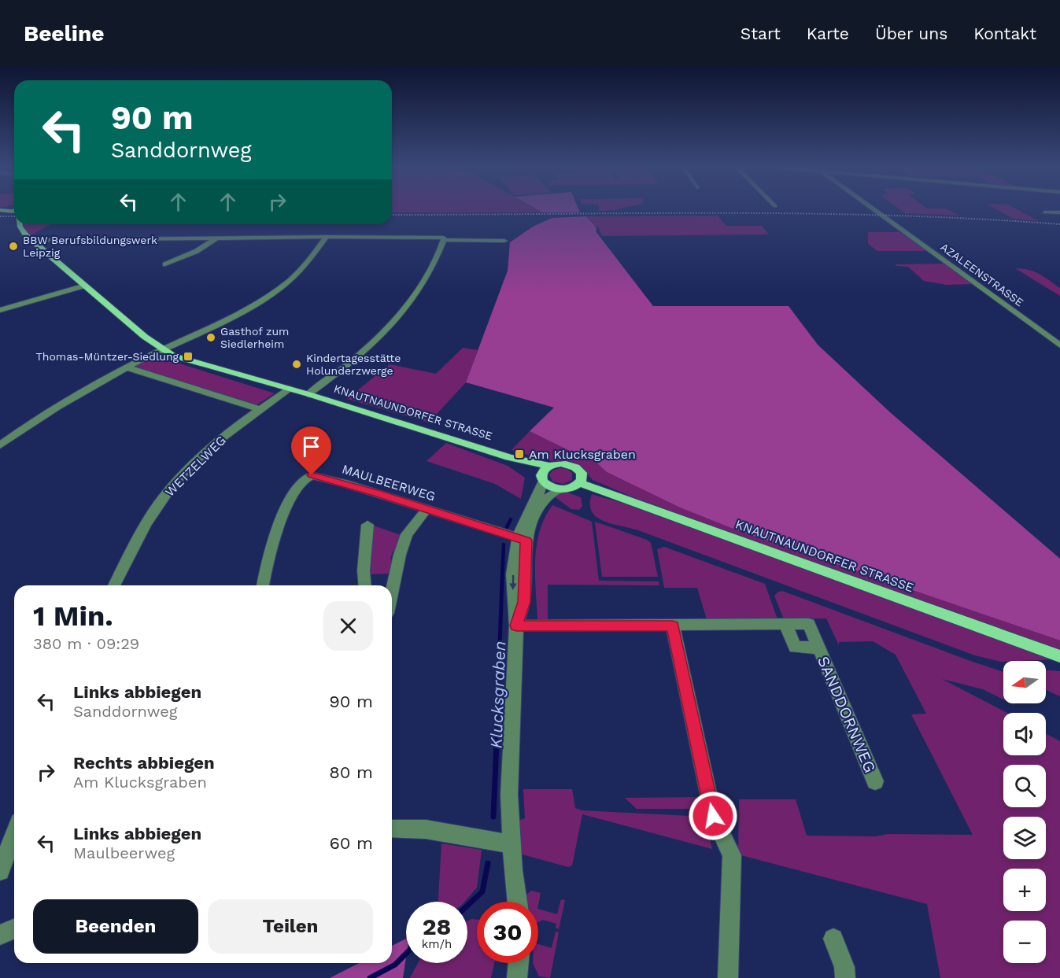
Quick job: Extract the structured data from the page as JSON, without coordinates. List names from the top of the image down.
{
  "streets": {
    "main road": ["KNAUTNAUNDORFER STRASSE"],
    "street": [
      "AZALEENSTRASSE",
      "WETZELWEG",
      "MAULBEERWEG",
      "SANDDORNWEG"
    ]
  },
  "crossings": [
    ["KNAUTNAUNDORFER STRASSE", "WETZELWEG"]
  ],
  "water": ["Klucksgraben"],
  "places": {
    "other": ["BBW Berufsbildungswerk Leipzig", "Gasthof zum Siedlerheim", "Kindertagesstätte Holunderzwerge"],
    "transit": ["Thomas-Müntzer-Siedlung", "Am Klucksgraben"]
  },
  "north": "left",
  "page": {
    "header": "Beeline",
    "nav": [
      "Start",
      "Karte",
      "Über uns",
      "Kontakt"
    ],
    "turn": ["90 m", "Sanddornweg"],
    "heading": ["1 Min.", "380 m · 09:29"],
    "map_buttons": ["+", "−"],
    "list": [
      {
        "name": "Links abbiegen",
        "note": "Sanddornweg",
        "value": "90 m"
      },
      {
        "name": "Rechts abbiegen",
        "note": "Am Klucksgraben",
        "value": "80 m"
      },
      {
        "name": "Links abbiegen",
        "note": "Maulbeerweg",
        "value": "60 m"
      }
    ],
    "buttons": ["Beenden", "Teilen"],
    "speed": "28 km/h",
    "limit": "30"
  }
}
